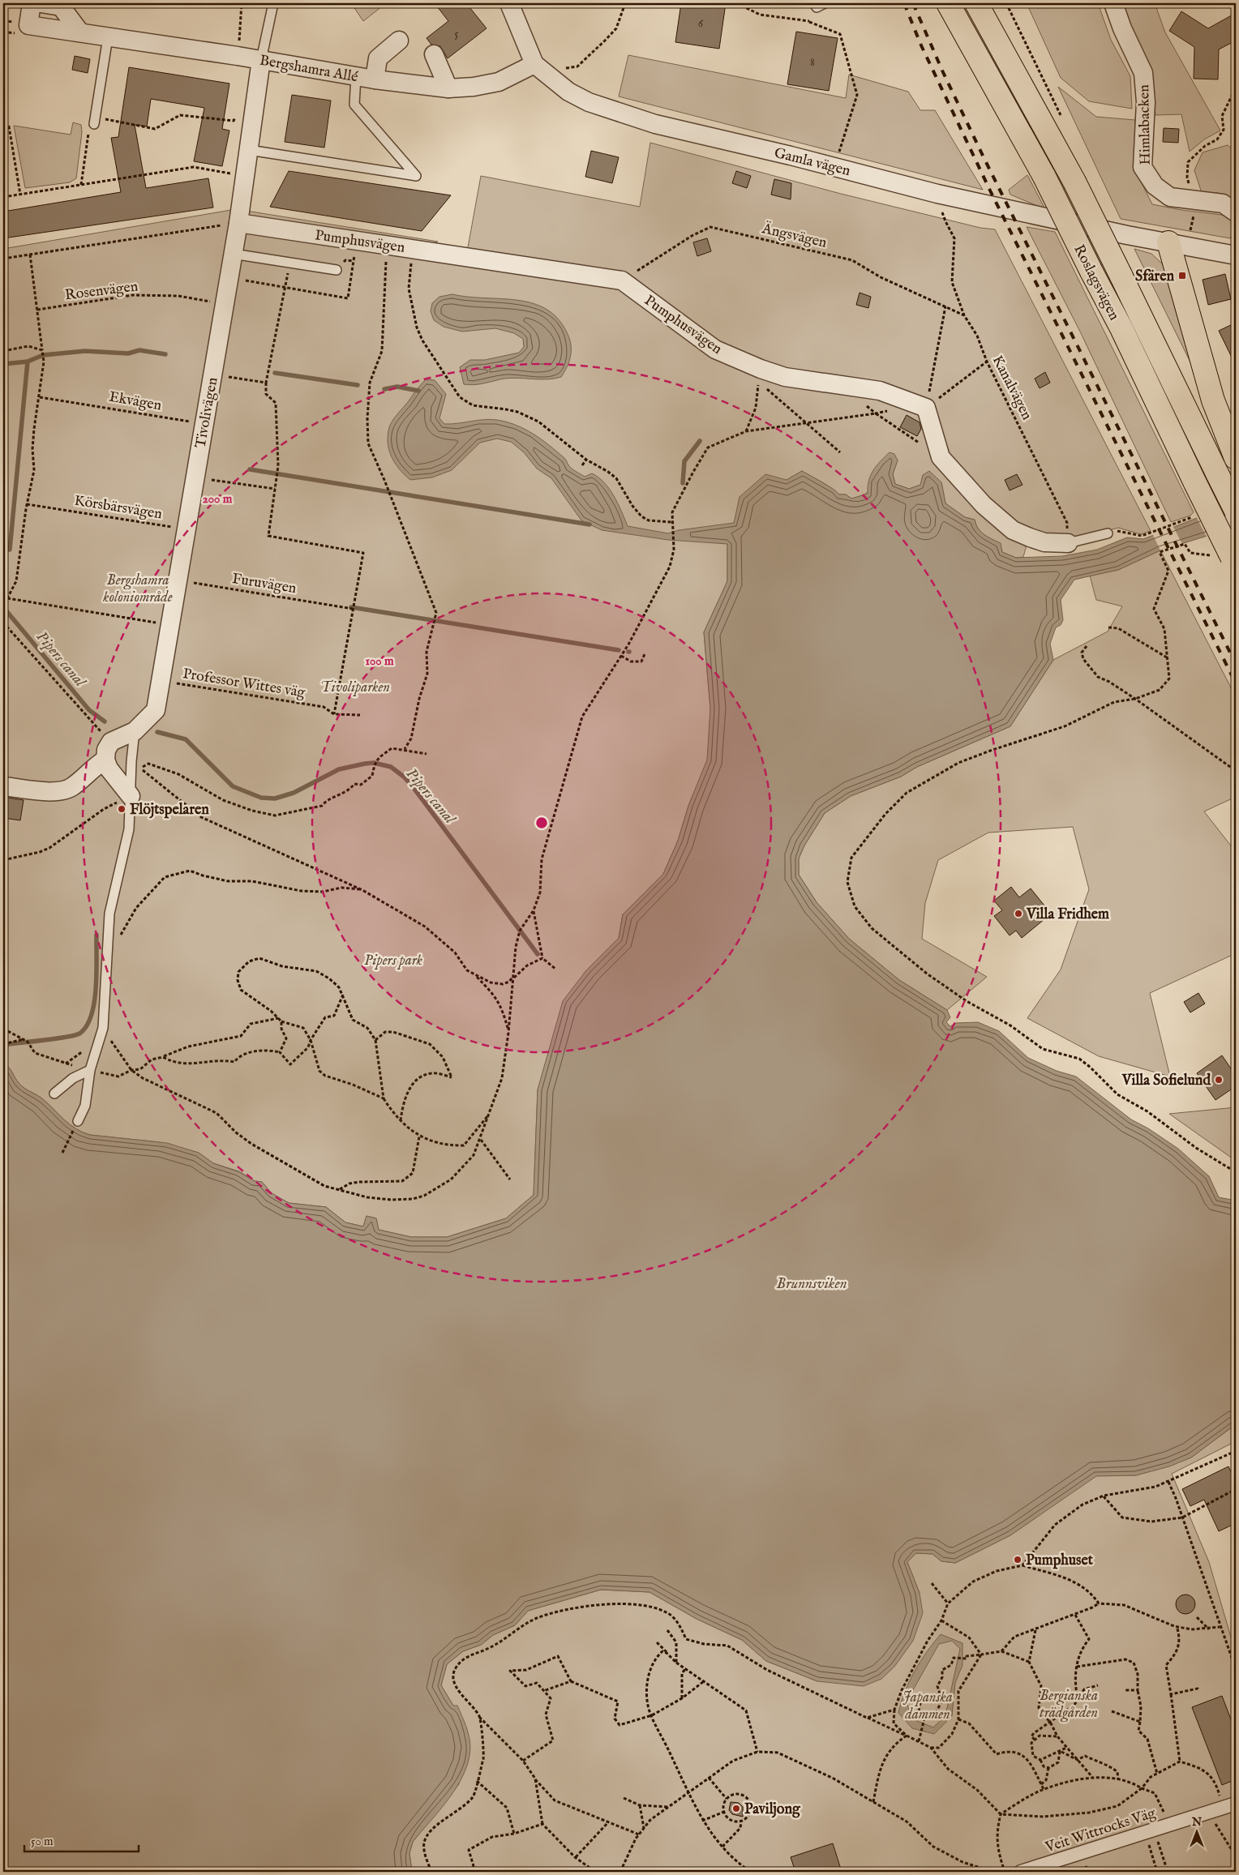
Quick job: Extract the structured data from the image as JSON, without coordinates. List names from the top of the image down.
{
  "streets": {
    "main road": ["Roslagsvägen"],
    "street": [
      "Bergshamra Allé",
      "Himlabacken",
      "Gamla vägen",
      "Pumphusvägen",
      "Tivolivägen",
      "Veit Wittrocks Väg"
    ],
    "path": [
      "Ängsvägen",
      "Rosenvägen",
      "Kanalvägen",
      "Ekvägen",
      "Körsbärsvägen",
      "Furuvägen",
      "Professor Wittes väg"
    ]
  },
  "crossings": [
    ["Bergshamra Allé", "Gamla vägen"],
    ["Bergshamra Allé", "Tivolivägen"],
    ["Ängsvägen", "Pumphusvägen"],
    ["Ängsvägen", "Kanalvägen"],
    ["Pumphusvägen", "Tivolivägen"],
    ["Rosenvägen", "Tivolivägen"],
    ["Ekvägen", "Tivolivägen"],
    ["Tivolivägen", "Körsbärsvägen"],
    ["Tivolivägen", "Furuvägen"],
    ["Tivolivägen", "Professor Wittes väg"]
  ],
  "water": ["Pipers canal", "Brunnsviken"],
  "parks": [
    "Bergshamra koloniområde",
    "Tivoliparken",
    "Pipers park",
    "Bergianska trädgården",
    "Japanska dammen"
  ],
  "places": {
    "transit": ["Sfären"],
    "other": [
      "Flöjtspelaren",
      "Villa Fridhem",
      "Villa Sofielund",
      "Pumphuset",
      "Paviljong"
    ]
  },
  "house_numbers": ["6", "5", "8"],
  "scale_bar": "50 m",
  "north": "top",
  "rings": ["200 m", "100 m"]
}
